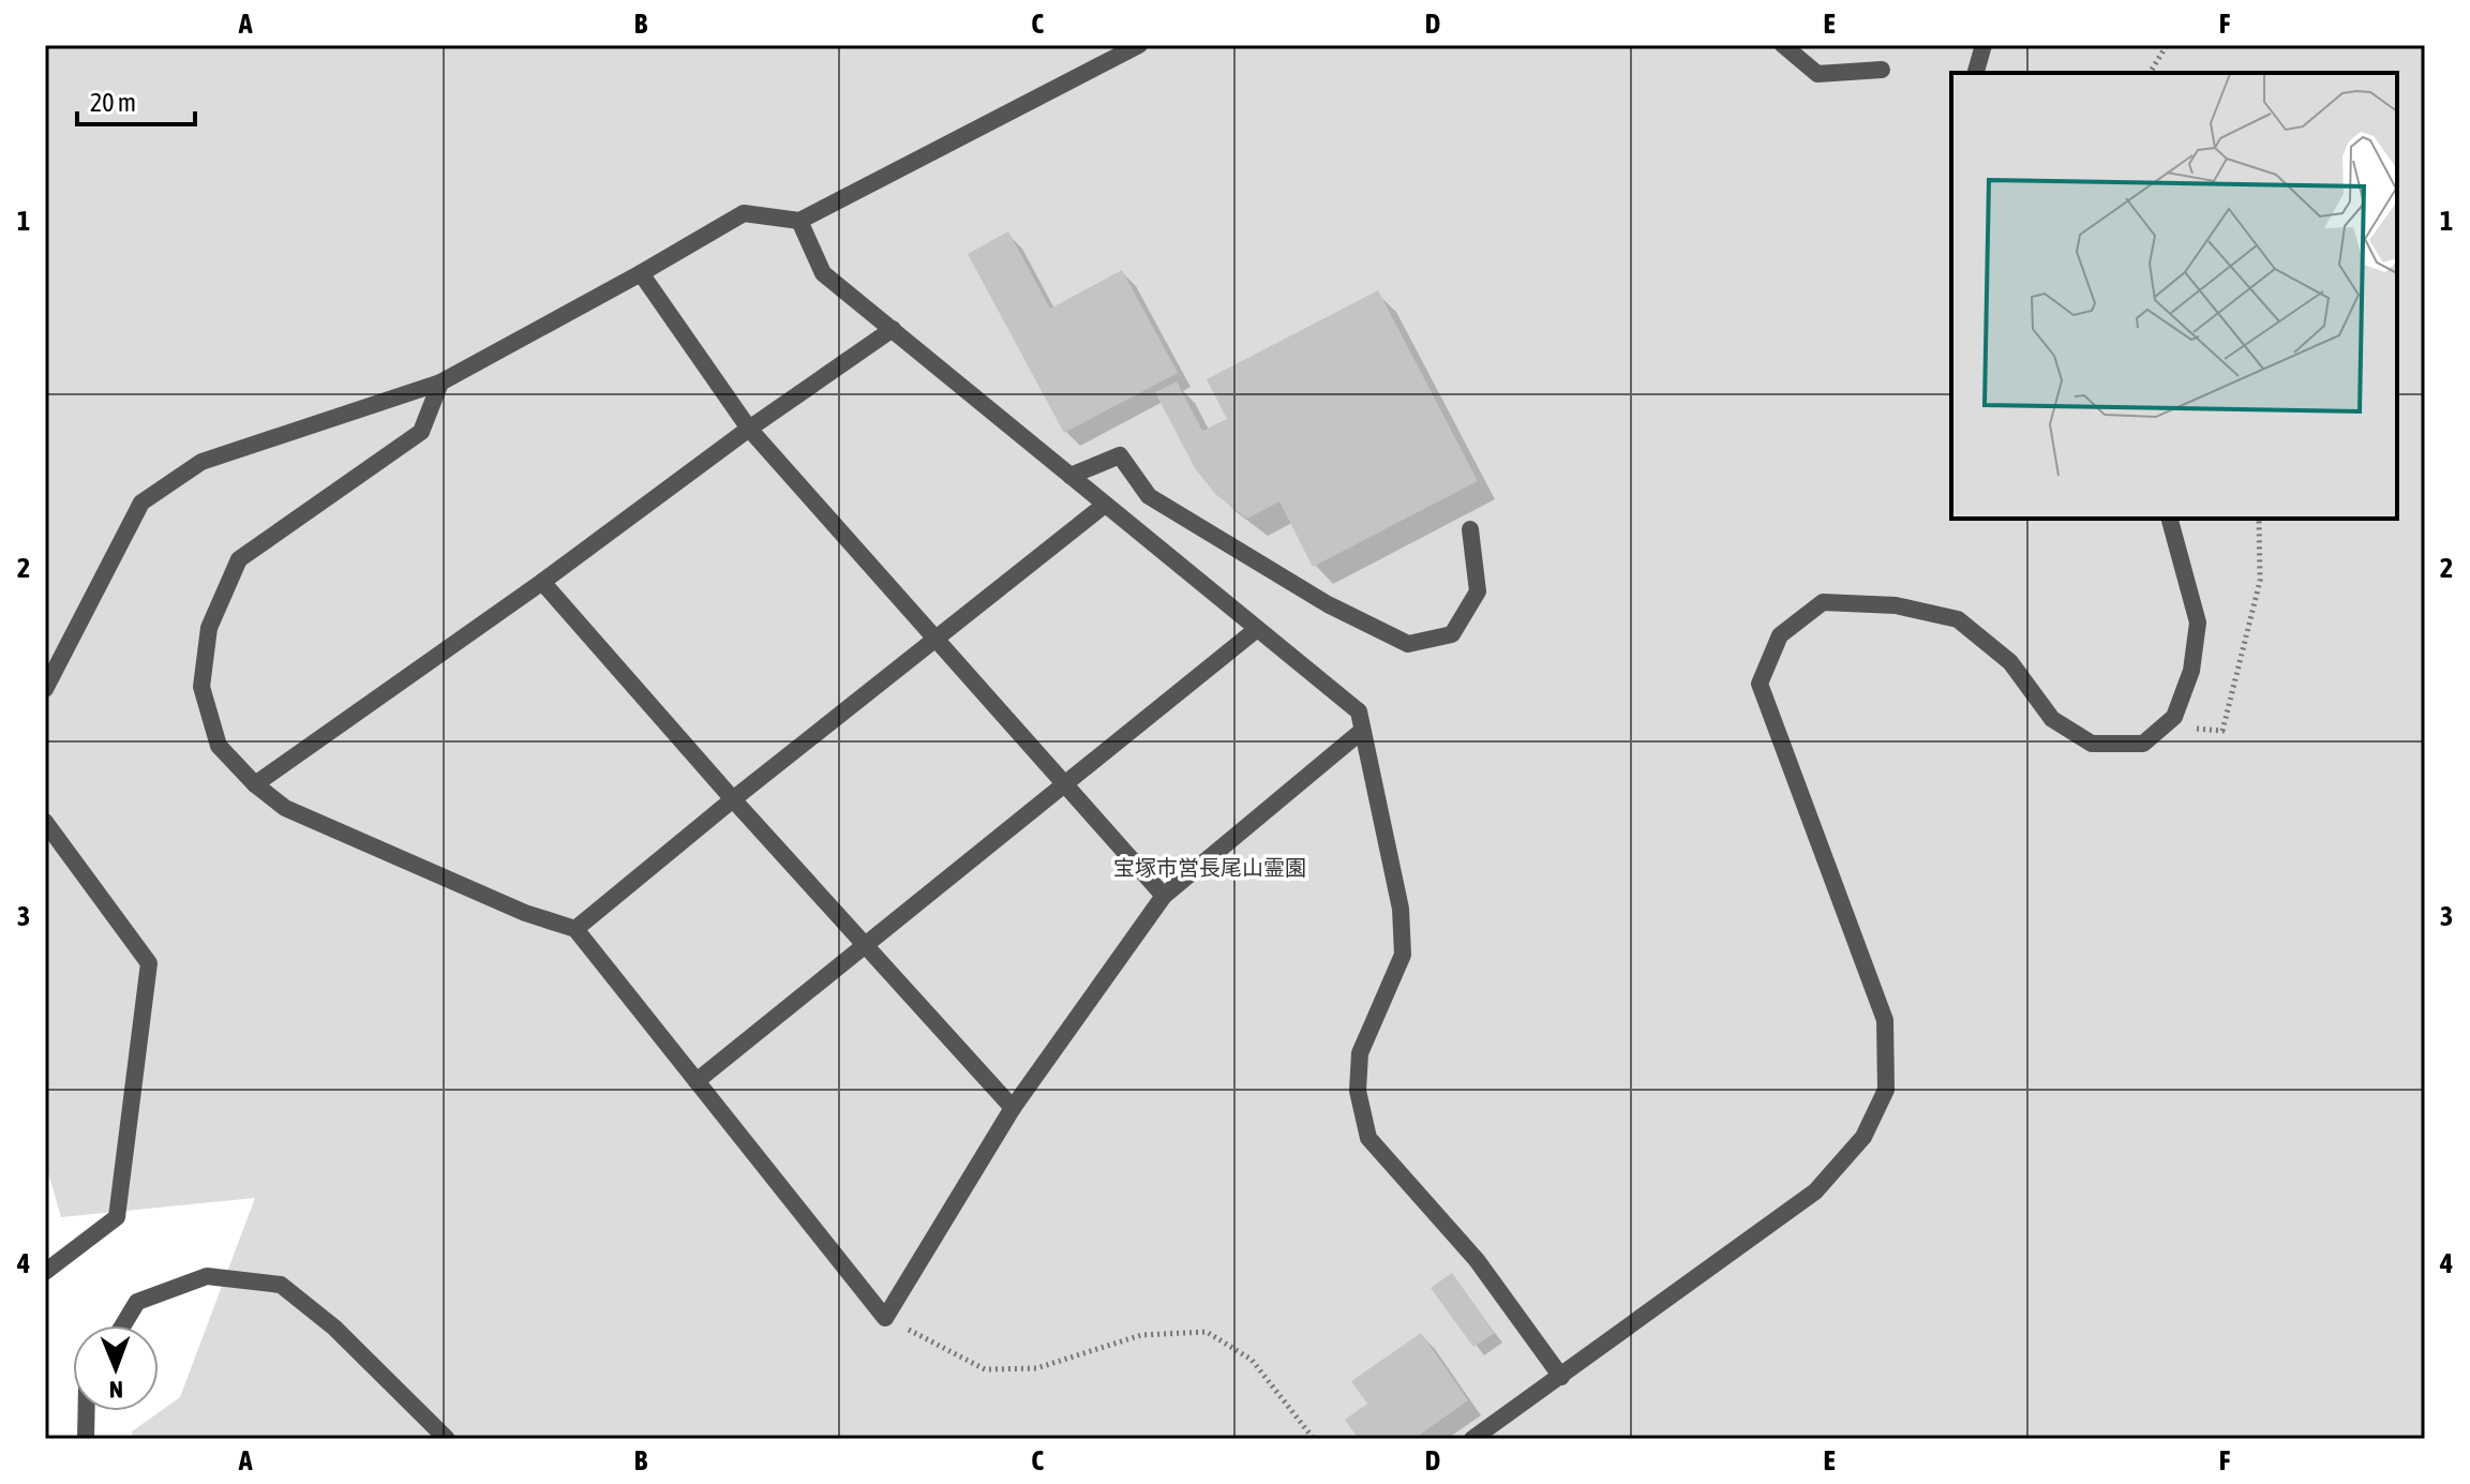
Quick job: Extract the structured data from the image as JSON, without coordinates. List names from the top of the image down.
{
  "parks": ["宝塚市営長尾山霊園"],
  "scale_bar": "20 m",
  "north": "bottom",
  "grid": {
    "columns": [
      "A",
      "B",
      "C",
      "D",
      "E",
      "F"
    ],
    "rows": [
      "1",
      "2",
      "3",
      "4"
    ]
  }
}
